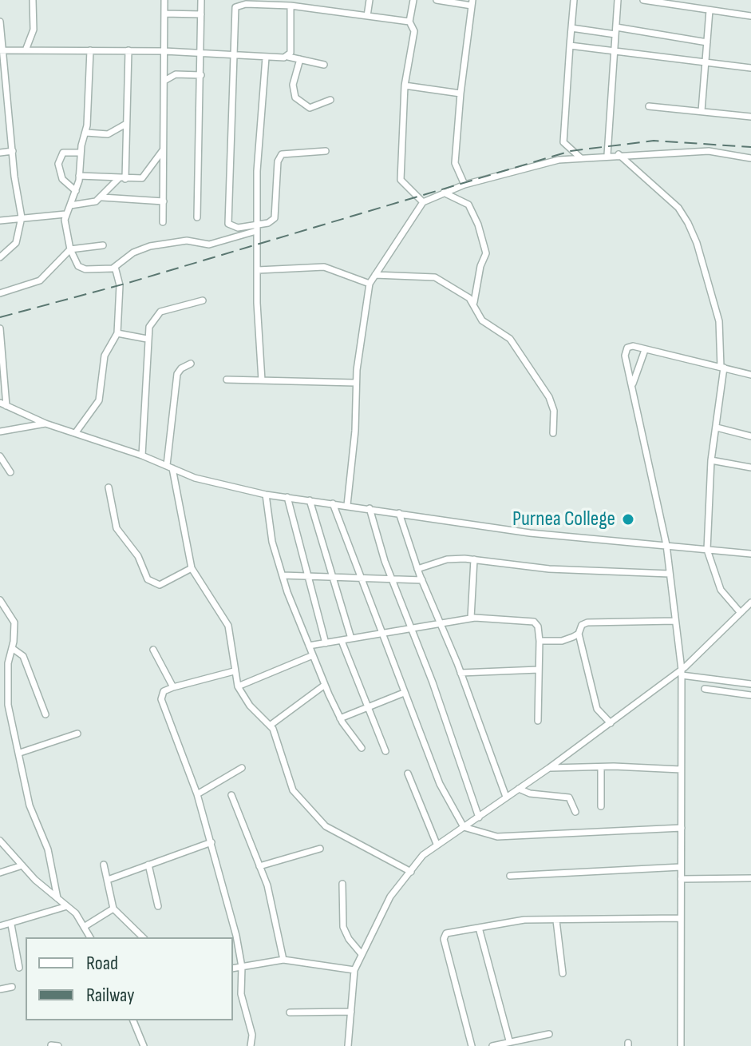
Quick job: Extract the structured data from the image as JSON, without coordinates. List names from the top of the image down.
{
  "places": ["Purnea College"],
  "legend": ["Road", "Railway"]
}
